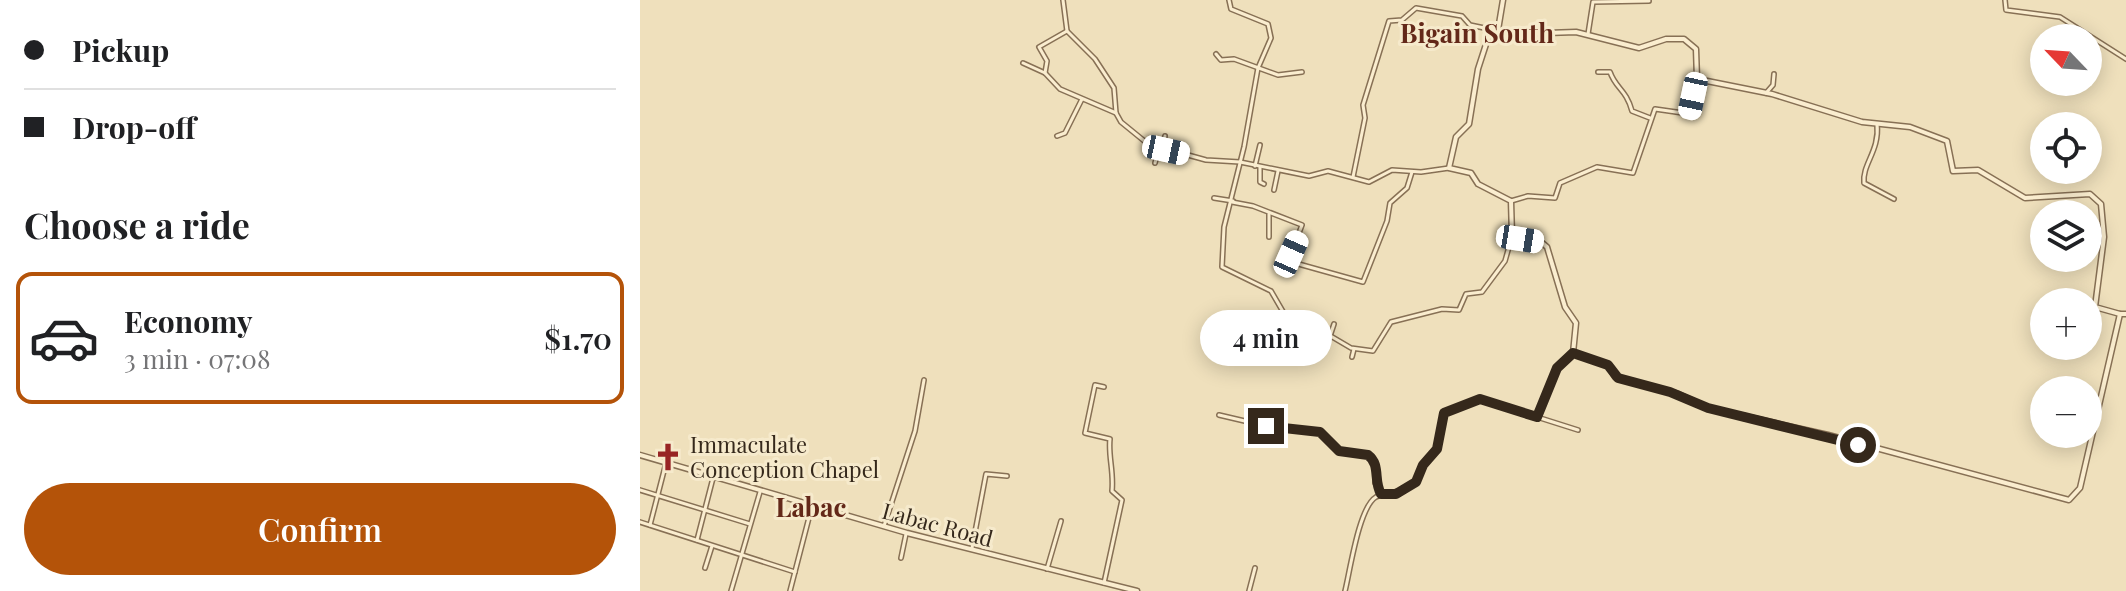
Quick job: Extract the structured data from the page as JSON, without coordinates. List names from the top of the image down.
{
  "streets": {
    "street": ["Labac Road"]
  },
  "districts": ["Bigain South", "Labac"],
  "places": {
    "church": ["Immaculate Conception Chapel"]
  },
  "north": "top left",
  "page": {
    "banner": ["Pickup", "Drop-off"],
    "map_buttons": ["+", "−"],
    "heading": "Choose a ride",
    "list": [
      {
        "name": "Economy",
        "note": "3 min · 07:08",
        "value": "$1.70"
      }
    ],
    "bubble": "4 min",
    "buttons": "Confirm"
  }
}
